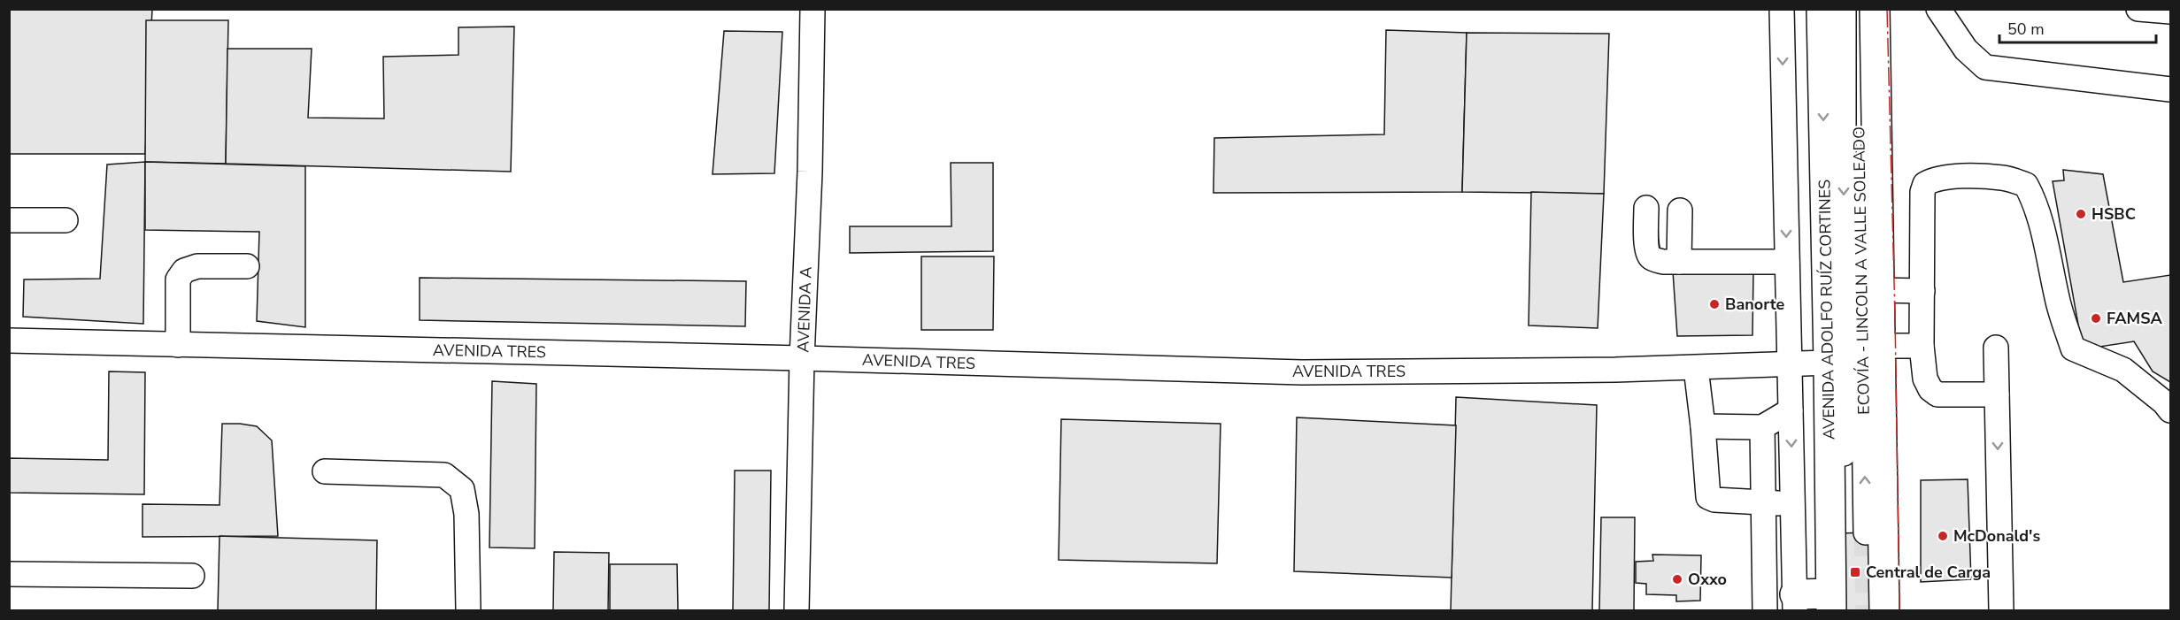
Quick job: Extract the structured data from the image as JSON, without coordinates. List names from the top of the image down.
{
  "streets": {
    "main road": ["AVENIDA ADOLFO RUÍZ CORTINES"],
    "street": ["ECOVÍA - LINCOLN A VALLE SOLEADO", "AVENIDA A", "AVENIDA TRES"]
  },
  "crossings": [
    ["AVENIDA A", "AVENIDA TRES"],
    ["AVENIDA ADOLFO RUÍZ CORTINES", "AVENIDA TRES"]
  ],
  "places": {
    "other": [
      "HSBC",
      "Banorte",
      "FAMSA",
      "McDonald's",
      "Oxxo"
    ],
    "transit": ["Central de Carga"]
  },
  "scale_bar": "50 m"
}
